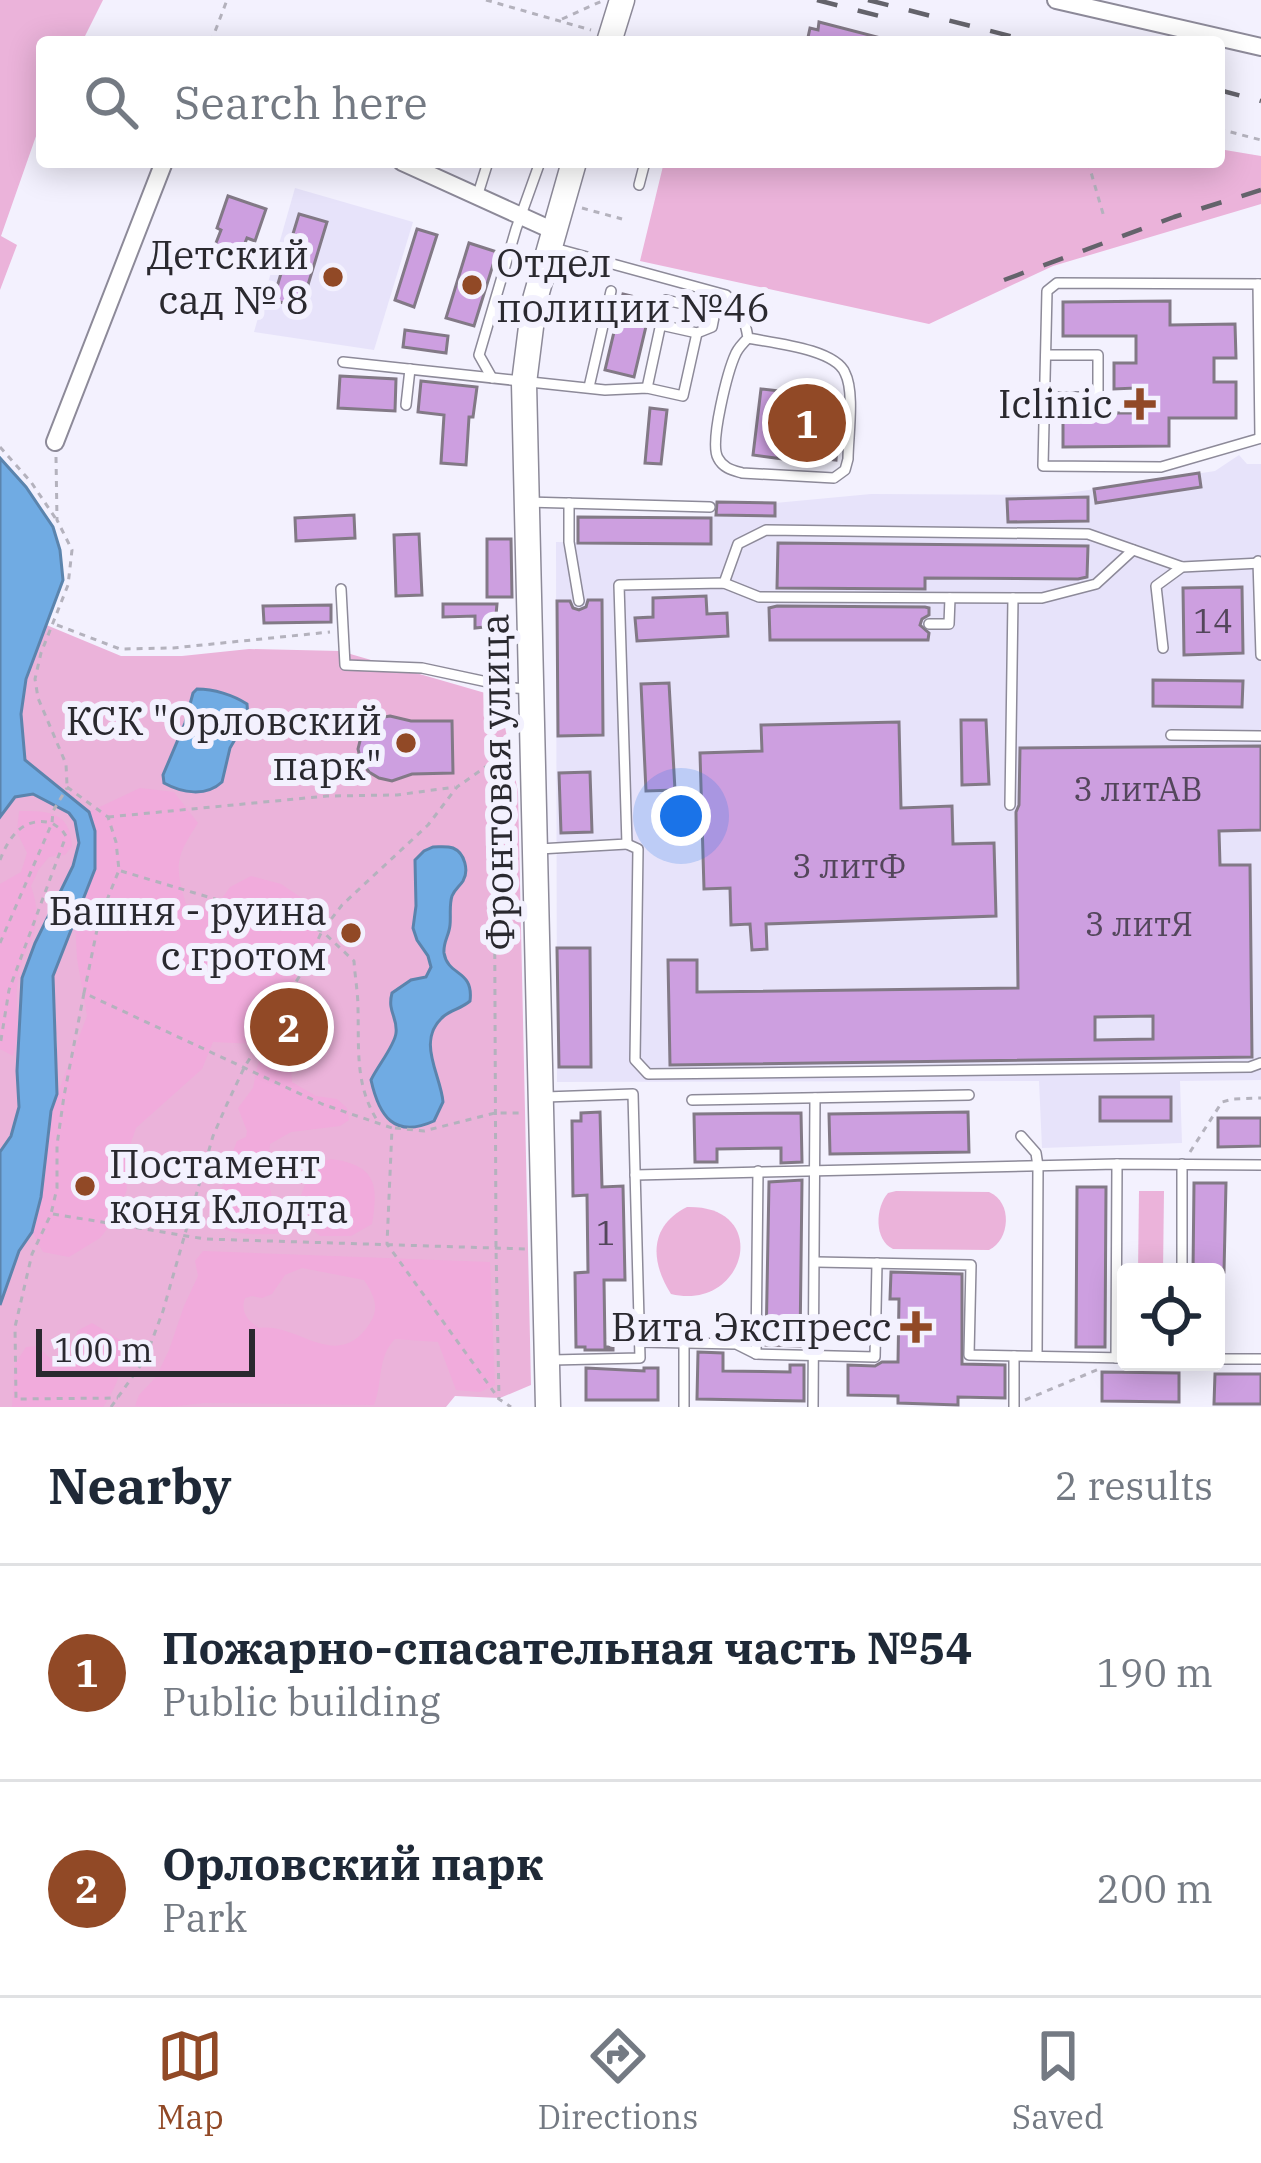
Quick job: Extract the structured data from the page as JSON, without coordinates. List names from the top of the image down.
{
  "streets": {
    "main road": ["Фронтовая улица"]
  },
  "places": {
    "other": [
      "Детский сад № 8",
      "Отдел полиции №46",
      "КСК \"Орловский парк\"",
      "Башня - руина с гротом",
      "Постамент коня Клодта"
    ],
    "health": ["Iclinic", "Вита Экспресс"]
  },
  "house_numbers": [
    "14",
    "3 литАВ",
    "3 литФ",
    "3 литЯ",
    "1"
  ],
  "scale_bar": "100 m",
  "page": {
    "search": "Search here",
    "pins": ["1", "2"],
    "scale": "100 m",
    "heading": ["Nearby", "2 results"],
    "list": [
      {
        "mark": "1",
        "name": "Пожарно-спасательная часть №54",
        "note": "Public building",
        "value": "190 m"
      },
      {
        "mark": "2",
        "name": "Орловский парк",
        "note": "Park",
        "value": "200 m"
      }
    ],
    "nav": ["Map", "Directions", "Saved"]
  }
}
